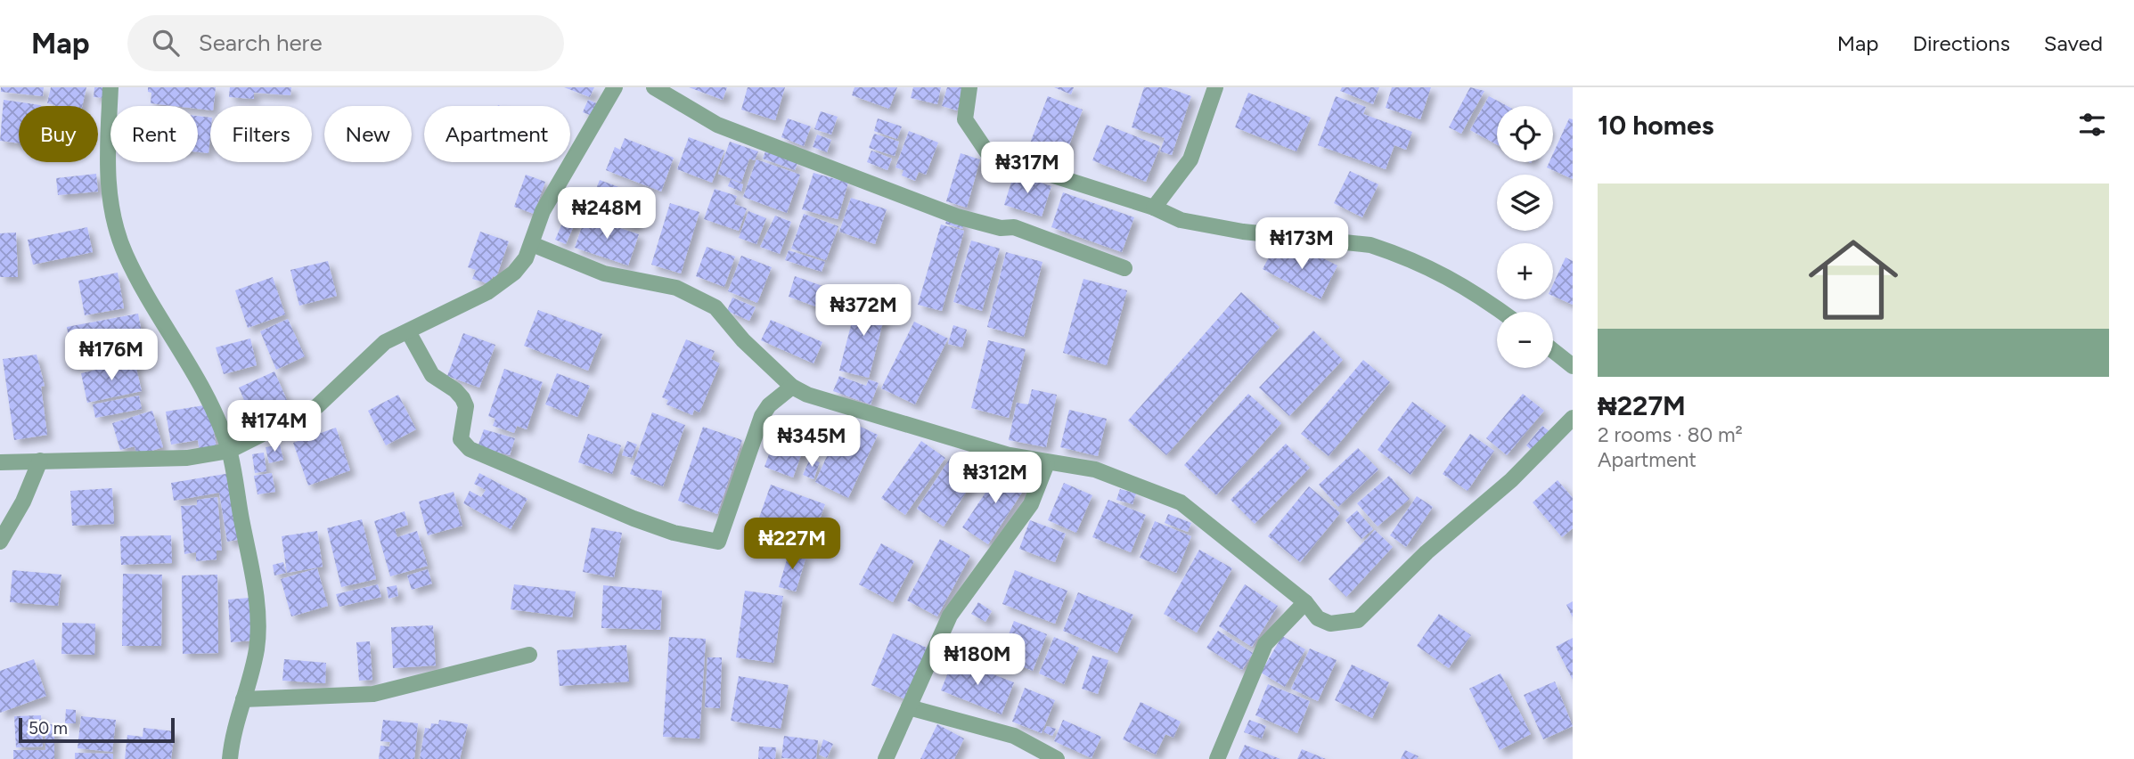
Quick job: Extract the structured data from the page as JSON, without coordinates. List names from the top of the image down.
{
  "scale_bar": "50 m",
  "page": {
    "header": "Map",
    "search": "Search here",
    "nav": ["Map", "Directions", "Saved"],
    "heading": "10 homes",
    "map_buttons": ["+", "−"],
    "chip": [
      "Buy",
      "Rent",
      "Filters",
      "New",
      "Apartment"
    ],
    "price": [
      "₦317M",
      "₦248M",
      "₦173M",
      "₦372M",
      "₦176M",
      "₦174M",
      "₦345M",
      "₦312M",
      "₦227M",
      "₦180M"
    ],
    "list": [
      {
        "name": "₦227M",
        "note": "2 rooms · 80 m² · Apartment"
      }
    ],
    "scale": "50 m"
  }
}
